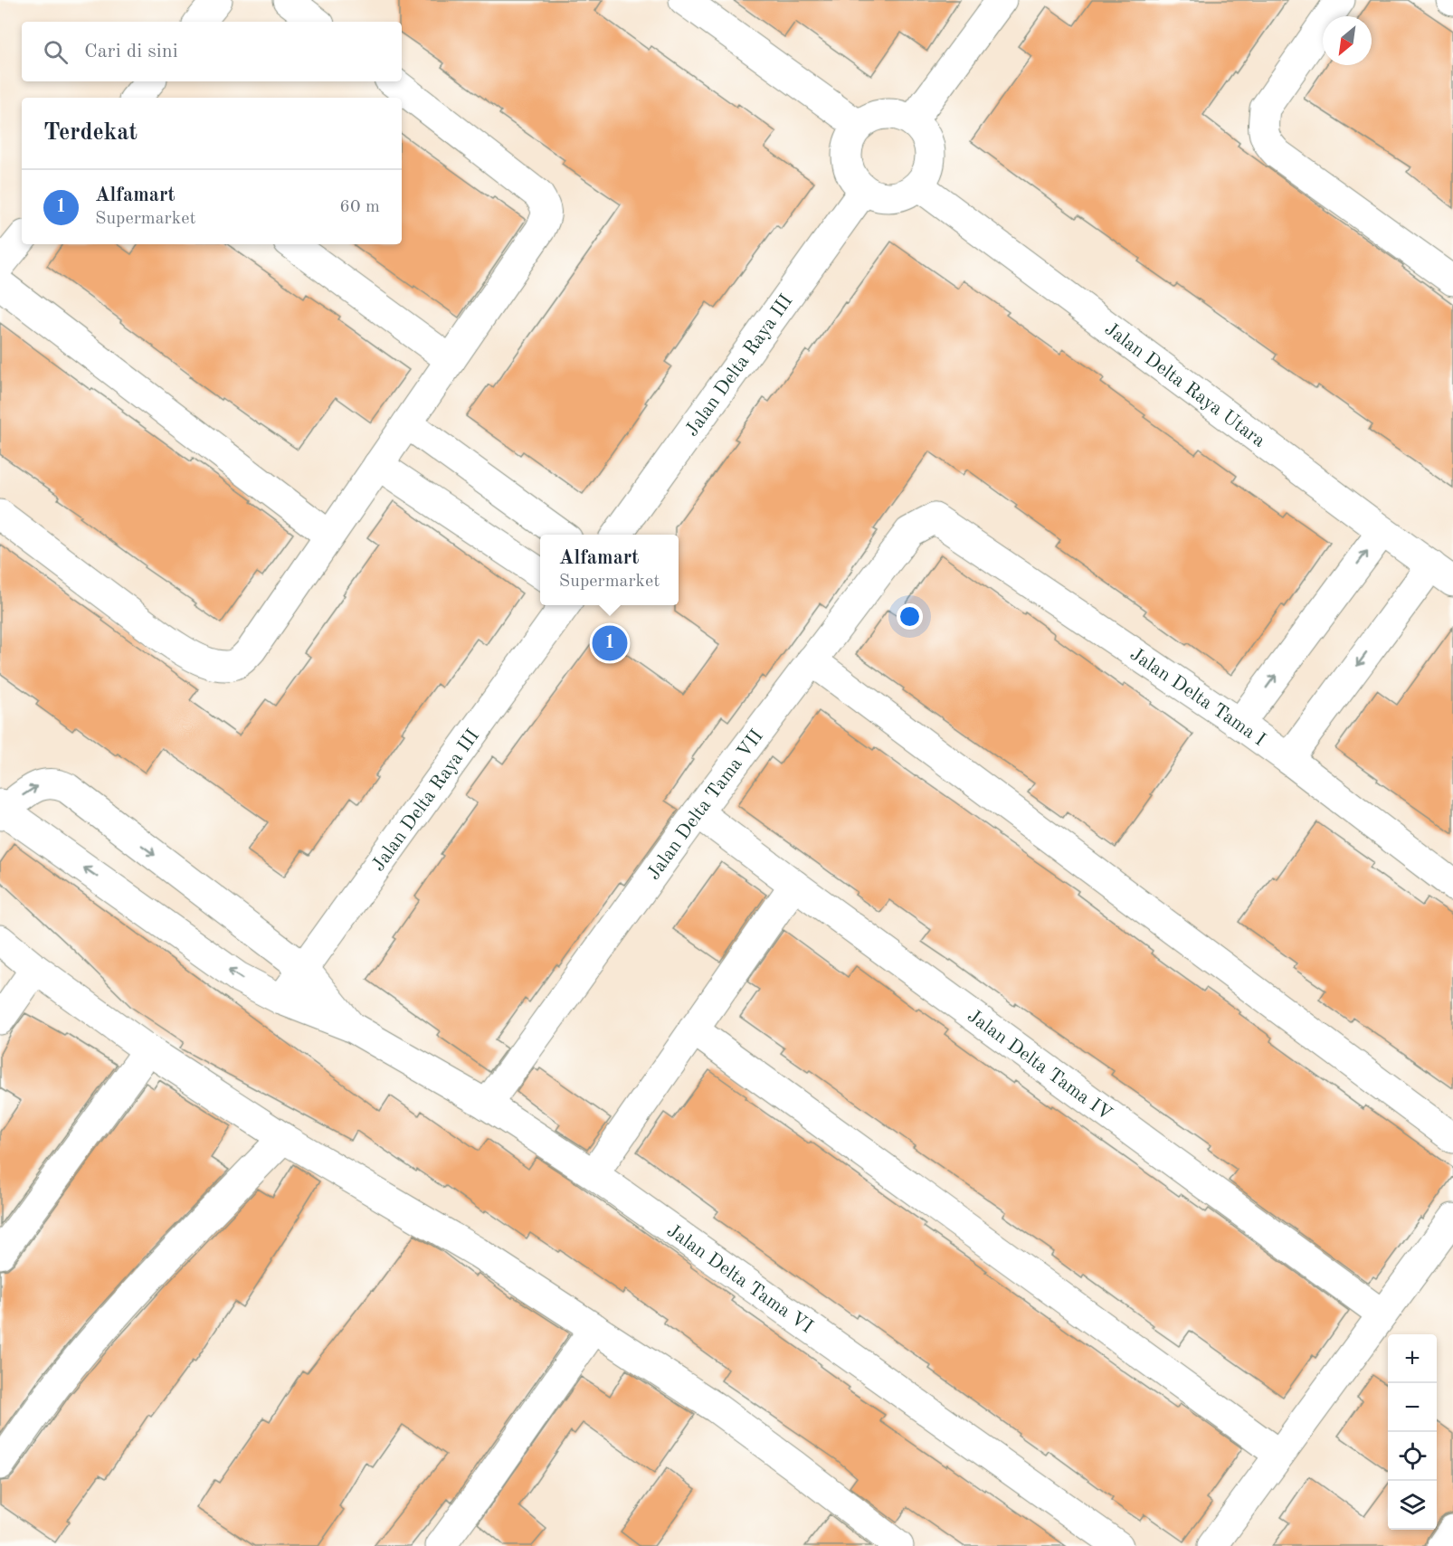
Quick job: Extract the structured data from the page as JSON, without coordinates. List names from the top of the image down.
{
  "streets": {
    "street": [
      "Jalan Delta Raya III",
      "Jalan Delta Raya Utara",
      "Jalan Delta Tama I",
      "Jalan Delta Tama VII",
      "Jalan Delta Tama IV",
      "Jalan Delta Tama VI"
    ]
  },
  "crossings": [
    ["Jalan Delta Raya III", "Jalan Delta Raya Utara"],
    ["Jalan Delta Raya III", "Jalan Delta Tama VI"],
    ["Jalan Delta Tama I", "Jalan Delta Tama VII"],
    ["Jalan Delta Tama VII", "Jalan Delta Tama IV"],
    ["Jalan Delta Tama VII", "Jalan Delta Tama VI"]
  ],
  "north": "bottom left",
  "page": {
    "search": "Cari di sini",
    "heading": "Terdekat",
    "list": [
      {
        "mark": "1",
        "name": "Alfamart",
        "note": "Supermarket",
        "value": "60 m"
      }
    ],
    "popup": ["Alfamart", "Supermarket"],
    "pins": "1",
    "map_buttons": ["+", "−"]
  }
}
